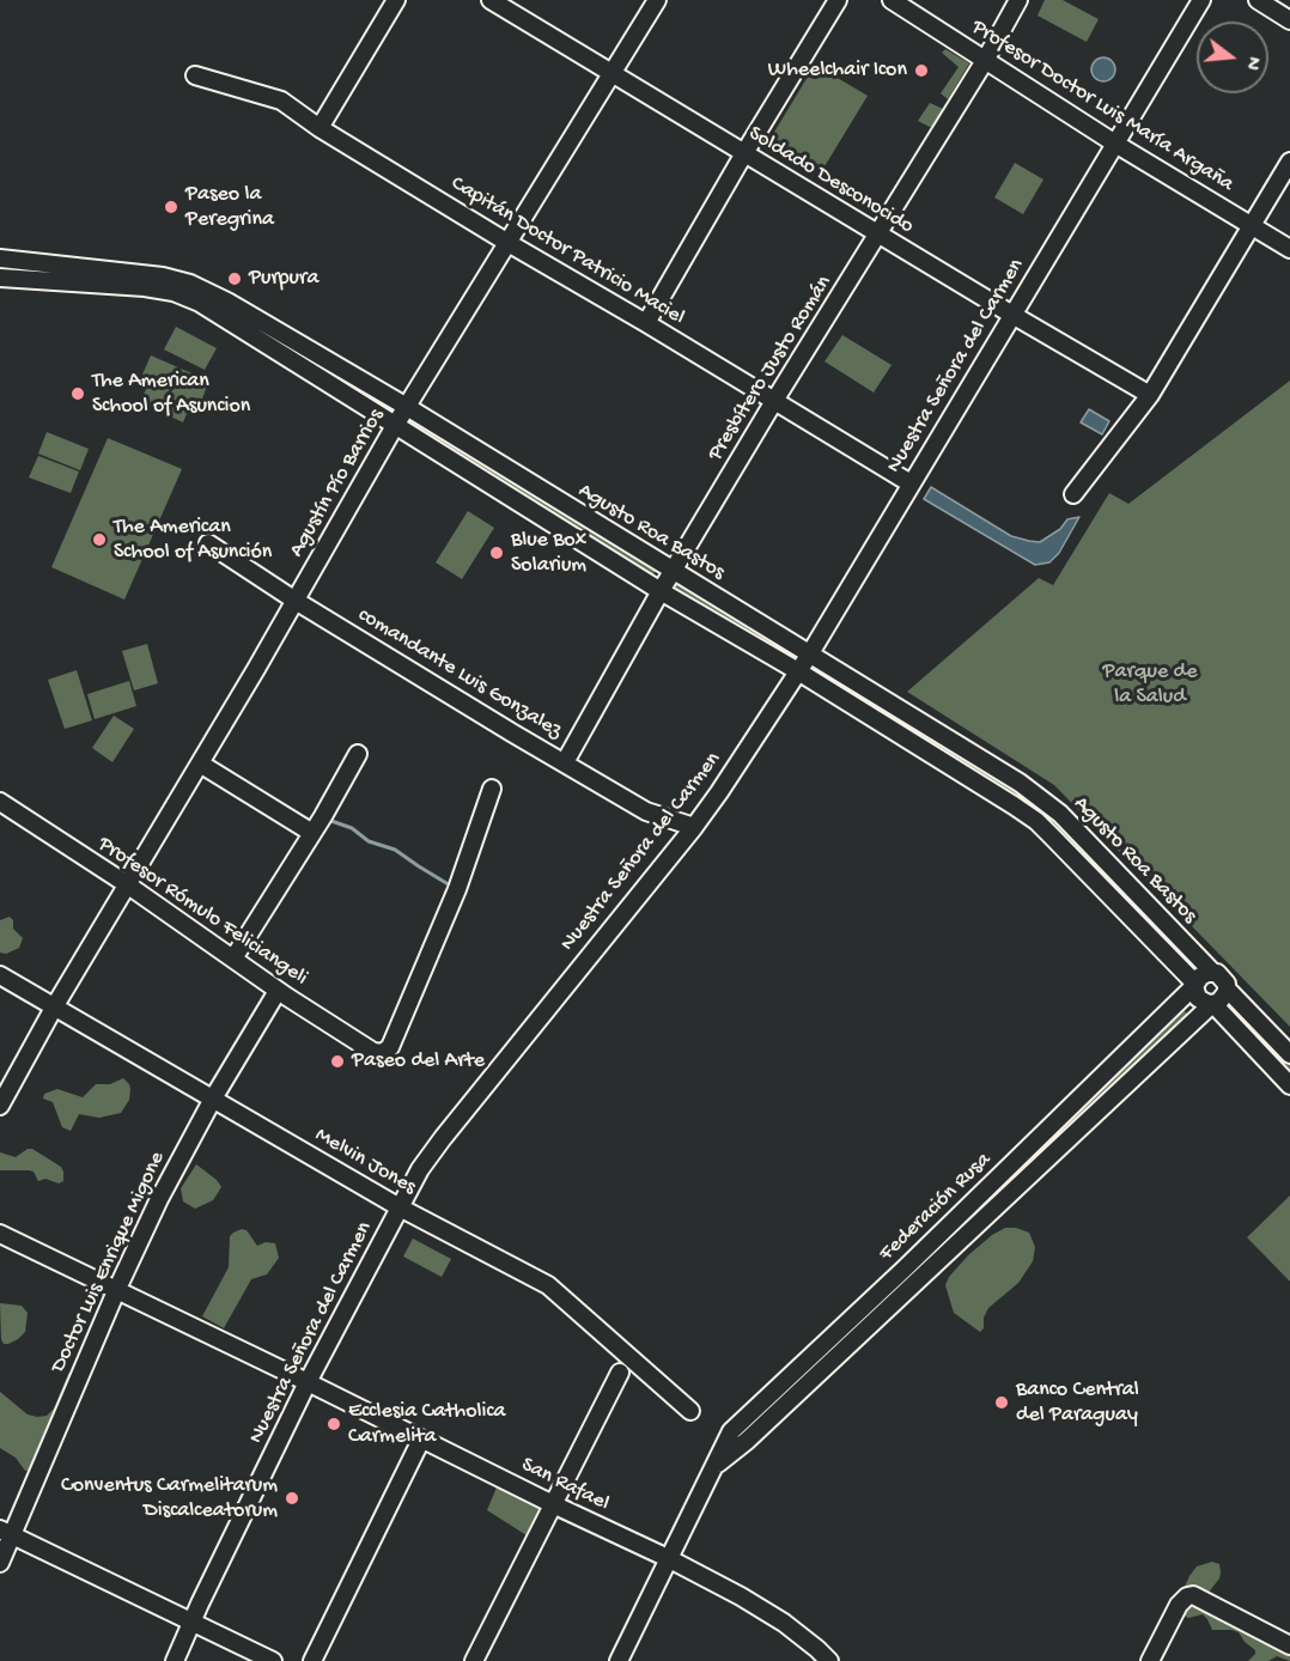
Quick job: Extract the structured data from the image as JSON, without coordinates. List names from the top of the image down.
{
  "streets": {
    "street": [
      "Profesor Doctor Luis María Argaña",
      "Soldado Desconocido",
      "Capitán Doctor Patricio Maciel",
      "Nuestra Señora del Carmen",
      "Presbítero Justo Román",
      "Agustín Pío Barrios",
      "Agusto Roa Bastos",
      "comandante Luis Gonzalez",
      "Profesor Rómulo Feliciangeli",
      "Melvin Jones",
      "Federación Rusa",
      "Doctor Luis Enrique Migone",
      "San Rafael"
    ]
  },
  "crossings": [
    ["Profesor Doctor Luis María Argaña", "Nuestra Señora del Carmen"],
    ["Profesor Doctor Luis María Argaña", "Presbítero Justo Román"],
    ["Soldado Desconocido", "Nuestra Señora del Carmen"],
    ["Soldado Desconocido", "Presbítero Justo Román"],
    ["Soldado Desconocido", "Agustín Pío Barrios"],
    ["Capitán Doctor Patricio Maciel", "Nuestra Señora del Carmen"],
    ["Capitán Doctor Patricio Maciel", "Presbítero Justo Román"],
    ["Capitán Doctor Patricio Maciel", "Agustín Pío Barrios"],
    ["Nuestra Señora del Carmen", "Agusto Roa Bastos"],
    ["Nuestra Señora del Carmen", "comandante Luis Gonzalez"],
    ["Nuestra Señora del Carmen", "Melvin Jones"],
    ["Nuestra Señora del Carmen", "San Rafael"],
    ["Presbítero Justo Román", "Agusto Roa Bastos"],
    ["Presbítero Justo Román", "comandante Luis Gonzalez"],
    ["Agustín Pío Barrios", "Agusto Roa Bastos"],
    ["Agustín Pío Barrios", "comandante Luis Gonzalez"],
    ["Agustín Pío Barrios", "Profesor Rómulo Feliciangeli"],
    ["Agustín Pío Barrios", "Melvin Jones"],
    ["Agusto Roa Bastos", "Federación Rusa"],
    ["Profesor Rómulo Feliciangeli", "Doctor Luis Enrique Migone"],
    ["Melvin Jones", "Doctor Luis Enrique Migone"],
    ["Federación Rusa", "San Rafael"],
    ["Doctor Luis Enrique Migone", "San Rafael"]
  ],
  "parks": ["Parque de la Salud"],
  "places": [
    "Wheelchair Icon",
    "Paseo la Peregrina",
    "Purpura",
    "The American School of Asuncion",
    "The American School of Asunción",
    "Blue Box Solarium",
    "Paseo del Arte",
    "Banco Central del Paraguay",
    "Ecclesia Catholica Carmelita",
    "Conventus Carmelitarum Discalceatorum"
  ],
  "north": "right"
}
